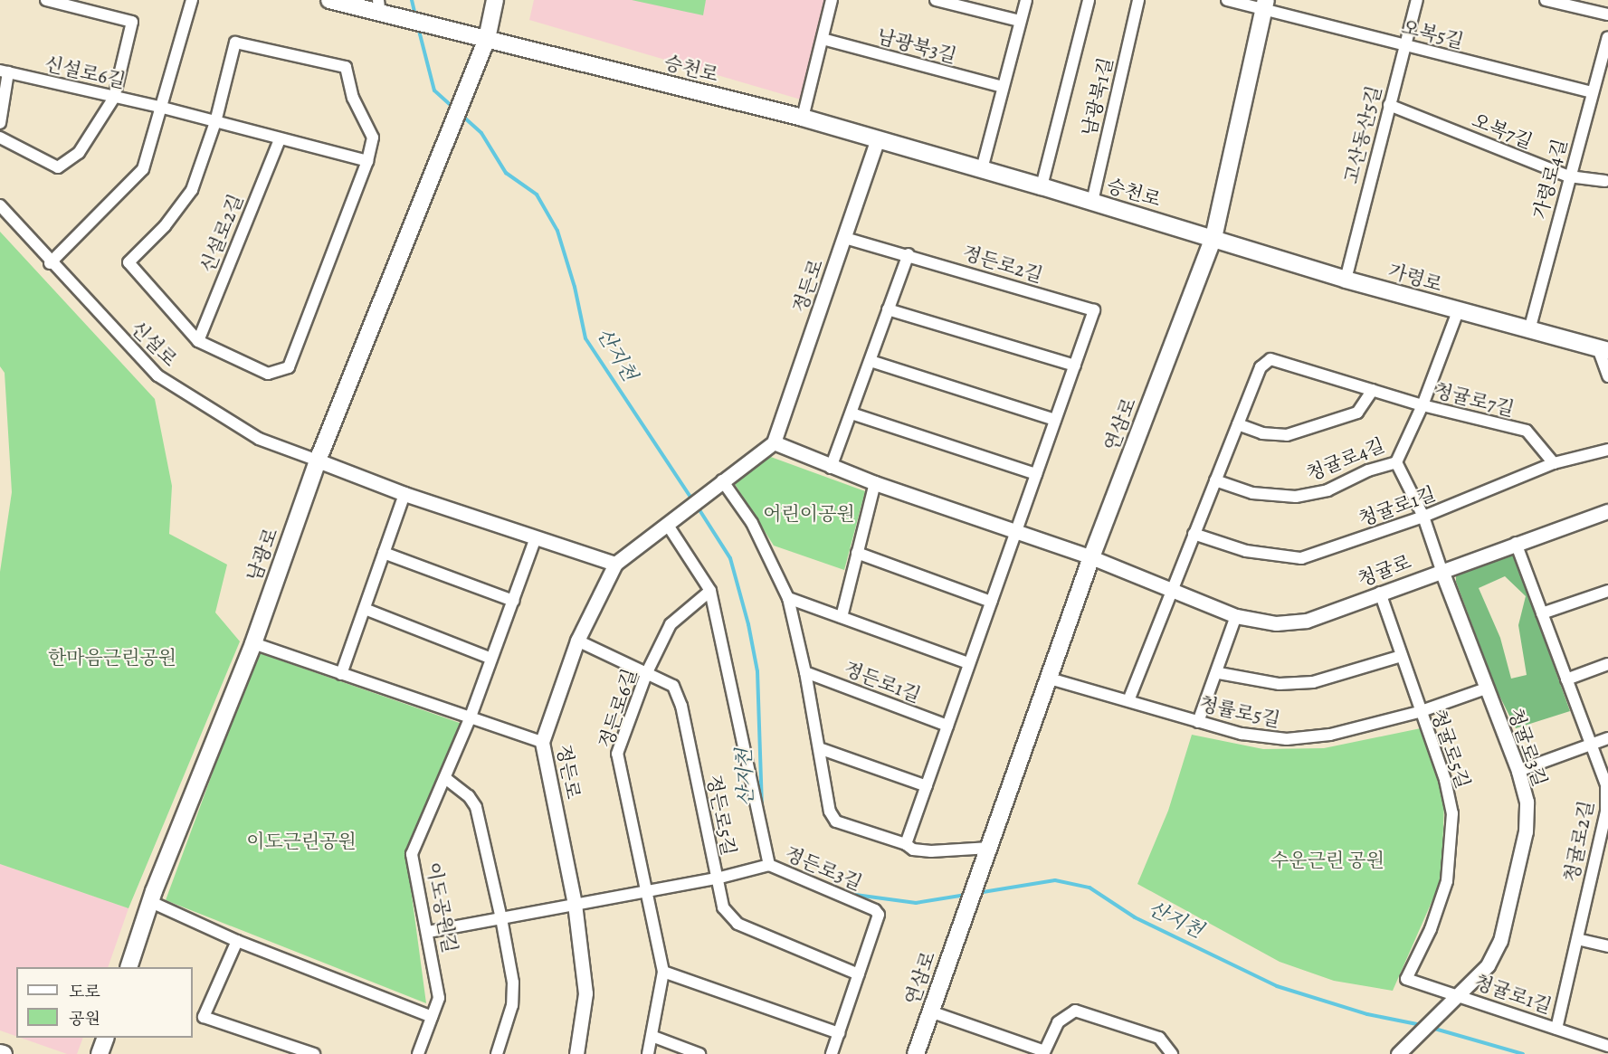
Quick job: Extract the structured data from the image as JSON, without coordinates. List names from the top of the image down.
{
  "streets": {
    "main road": [
      "승천로",
      "가령로",
      "연삼로",
      "남광로"
    ],
    "street": [
      "오복5길",
      "남광북3길",
      "신설로6길",
      "남광북1길",
      "오복7길",
      "고산동산5길",
      "가령로4길",
      "신설로2길",
      "정든로2길",
      "정든로",
      "신설로",
      "청귤로7길",
      "청귤로4길",
      "청귤로1길",
      "청귤로",
      "정든로1길",
      "정든로6길",
      "청률로5길",
      "청귤로3길",
      "청귤로5길",
      "정든로5길",
      "청귤로2길",
      "정든로3길",
      "이도공원길"
    ]
  },
  "crossings": [
    ["오복5길", "고산동산5길"],
    ["오복5길", "가령로4길"],
    ["오복5길", "연삼로"],
    ["승천로", "남광북1길"],
    ["승천로", "가령로"],
    ["승천로", "정든로"],
    ["승천로", "연삼로"],
    ["승천로", "남광로"],
    ["오복7길", "고산동산5길"],
    ["오복7길", "가령로4길"],
    ["고산동산5길", "가령로"],
    ["가령로4길", "가령로"],
    ["정든로2길", "정든로"],
    ["가령로", "연삼로"],
    ["가령로", "청귤로4길"],
    ["정든로", "정든로5길"],
    ["정든로", "정든로3길"],
    ["신설로", "남광로"],
    ["청귤로7길", "청귤로4길"],
    ["청귤로7길", "청귤로1길"],
    ["청귤로7길", "청귤로"],
    ["연삼로", "청귤로"],
    ["연삼로", "청률로5길"],
    ["청귤로1길", "청귤로3길"],
    ["청귤로1길", "청귤로5길"],
    ["청귤로1길", "청귤로2길"],
    ["청귤로", "청귤로3길"],
    ["청귤로", "청귤로5길"],
    ["청귤로", "청귤로2길"],
    ["정든로6길", "정든로5길"],
    ["정든로6길", "정든로3길"],
    ["청률로5길", "청귤로3길"],
    ["청률로5길", "청귤로5길"],
    ["정든로5길", "정든로3길"]
  ],
  "water": ["산지천"],
  "parks": [
    "어린이공원",
    "한마음근린공원",
    "이도근린공원",
    "수운근린 공원"
  ],
  "legend": ["도로", "공원"]
}
